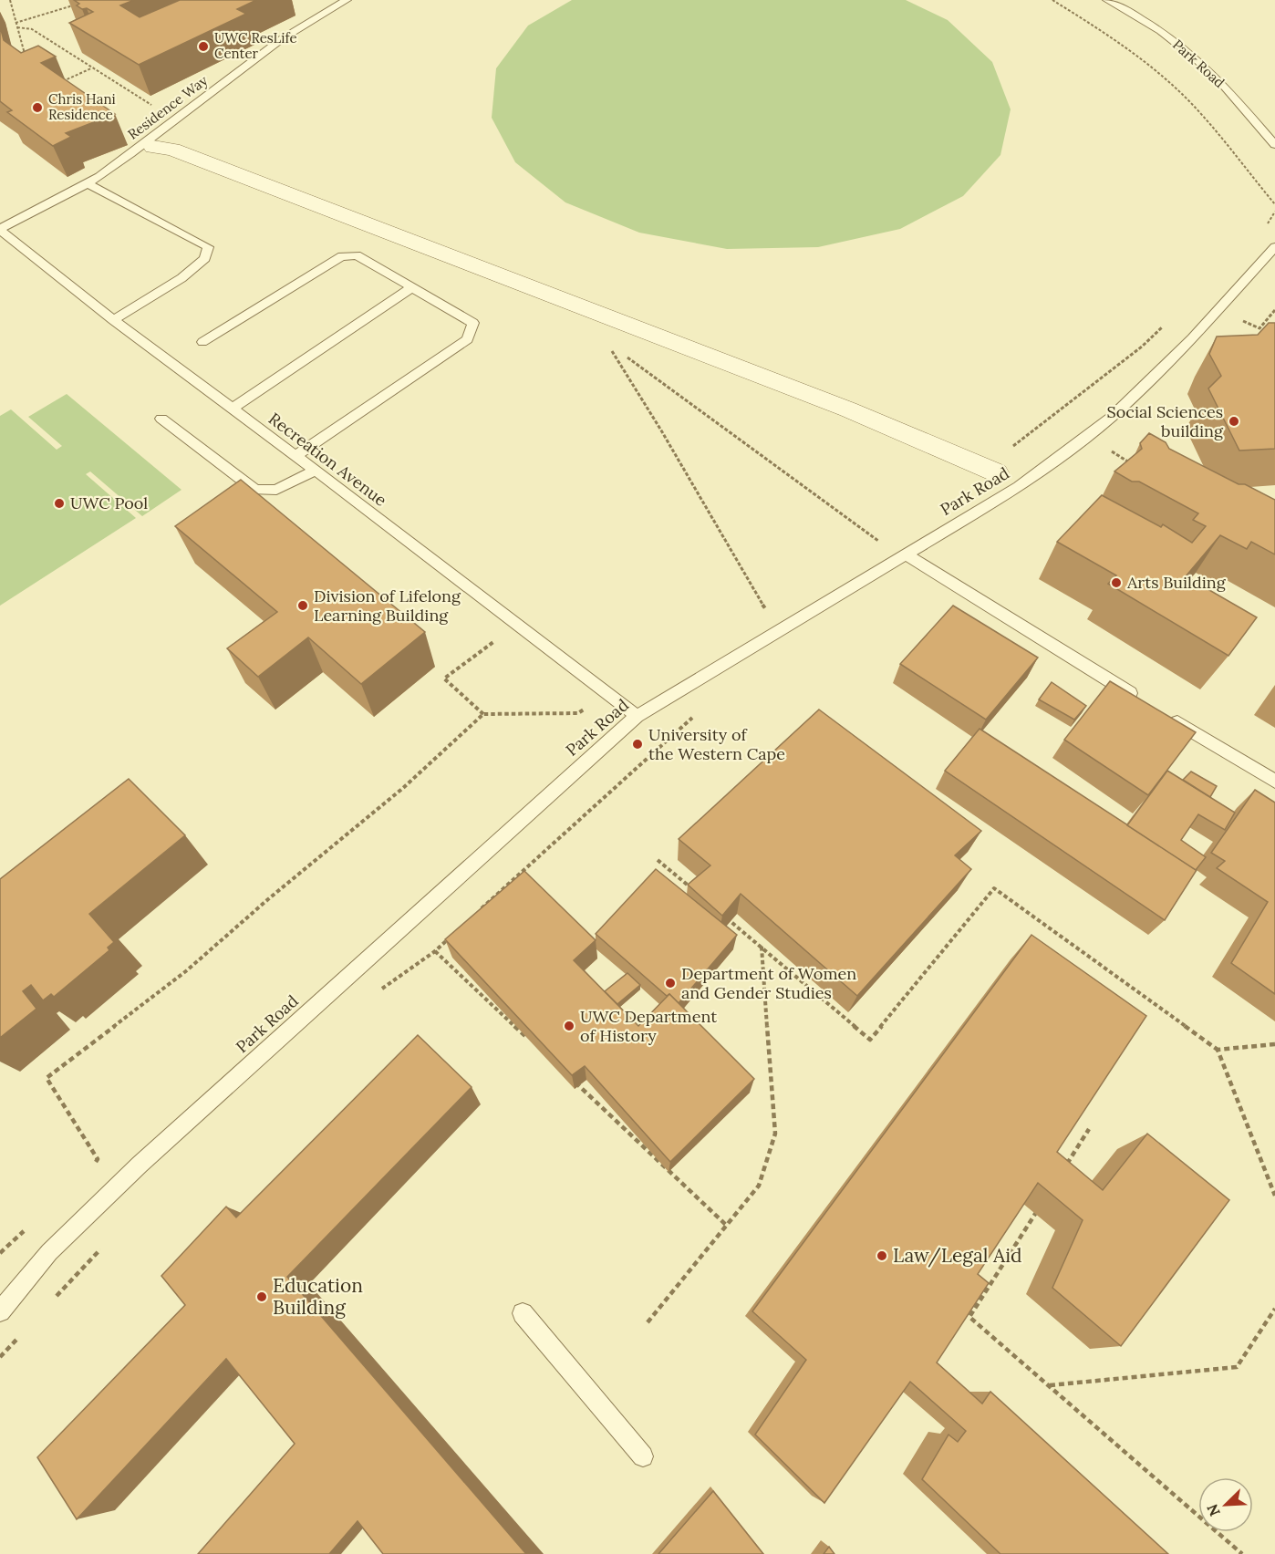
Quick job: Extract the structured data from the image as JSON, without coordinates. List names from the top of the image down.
{
  "streets": {
    "lane": ["Park Road", "Residence Way", "Recreation Avenue"]
  },
  "crossings": [
    ["Park Road", "Recreation Avenue"],
    ["Residence Way", "Recreation Avenue"]
  ],
  "places": [
    "UWC ResLife Center",
    "Chris Hani Residence",
    "Social Sciences building",
    "UWC Pool",
    "Arts Building",
    "Division of Lifelong Learning Building",
    "University of the Western Cape",
    "Department of Women and Gender Studies",
    "UWC Department of History",
    "Law/Legal Aid",
    "Education Building"
  ],
  "north": "bottom left"
}
